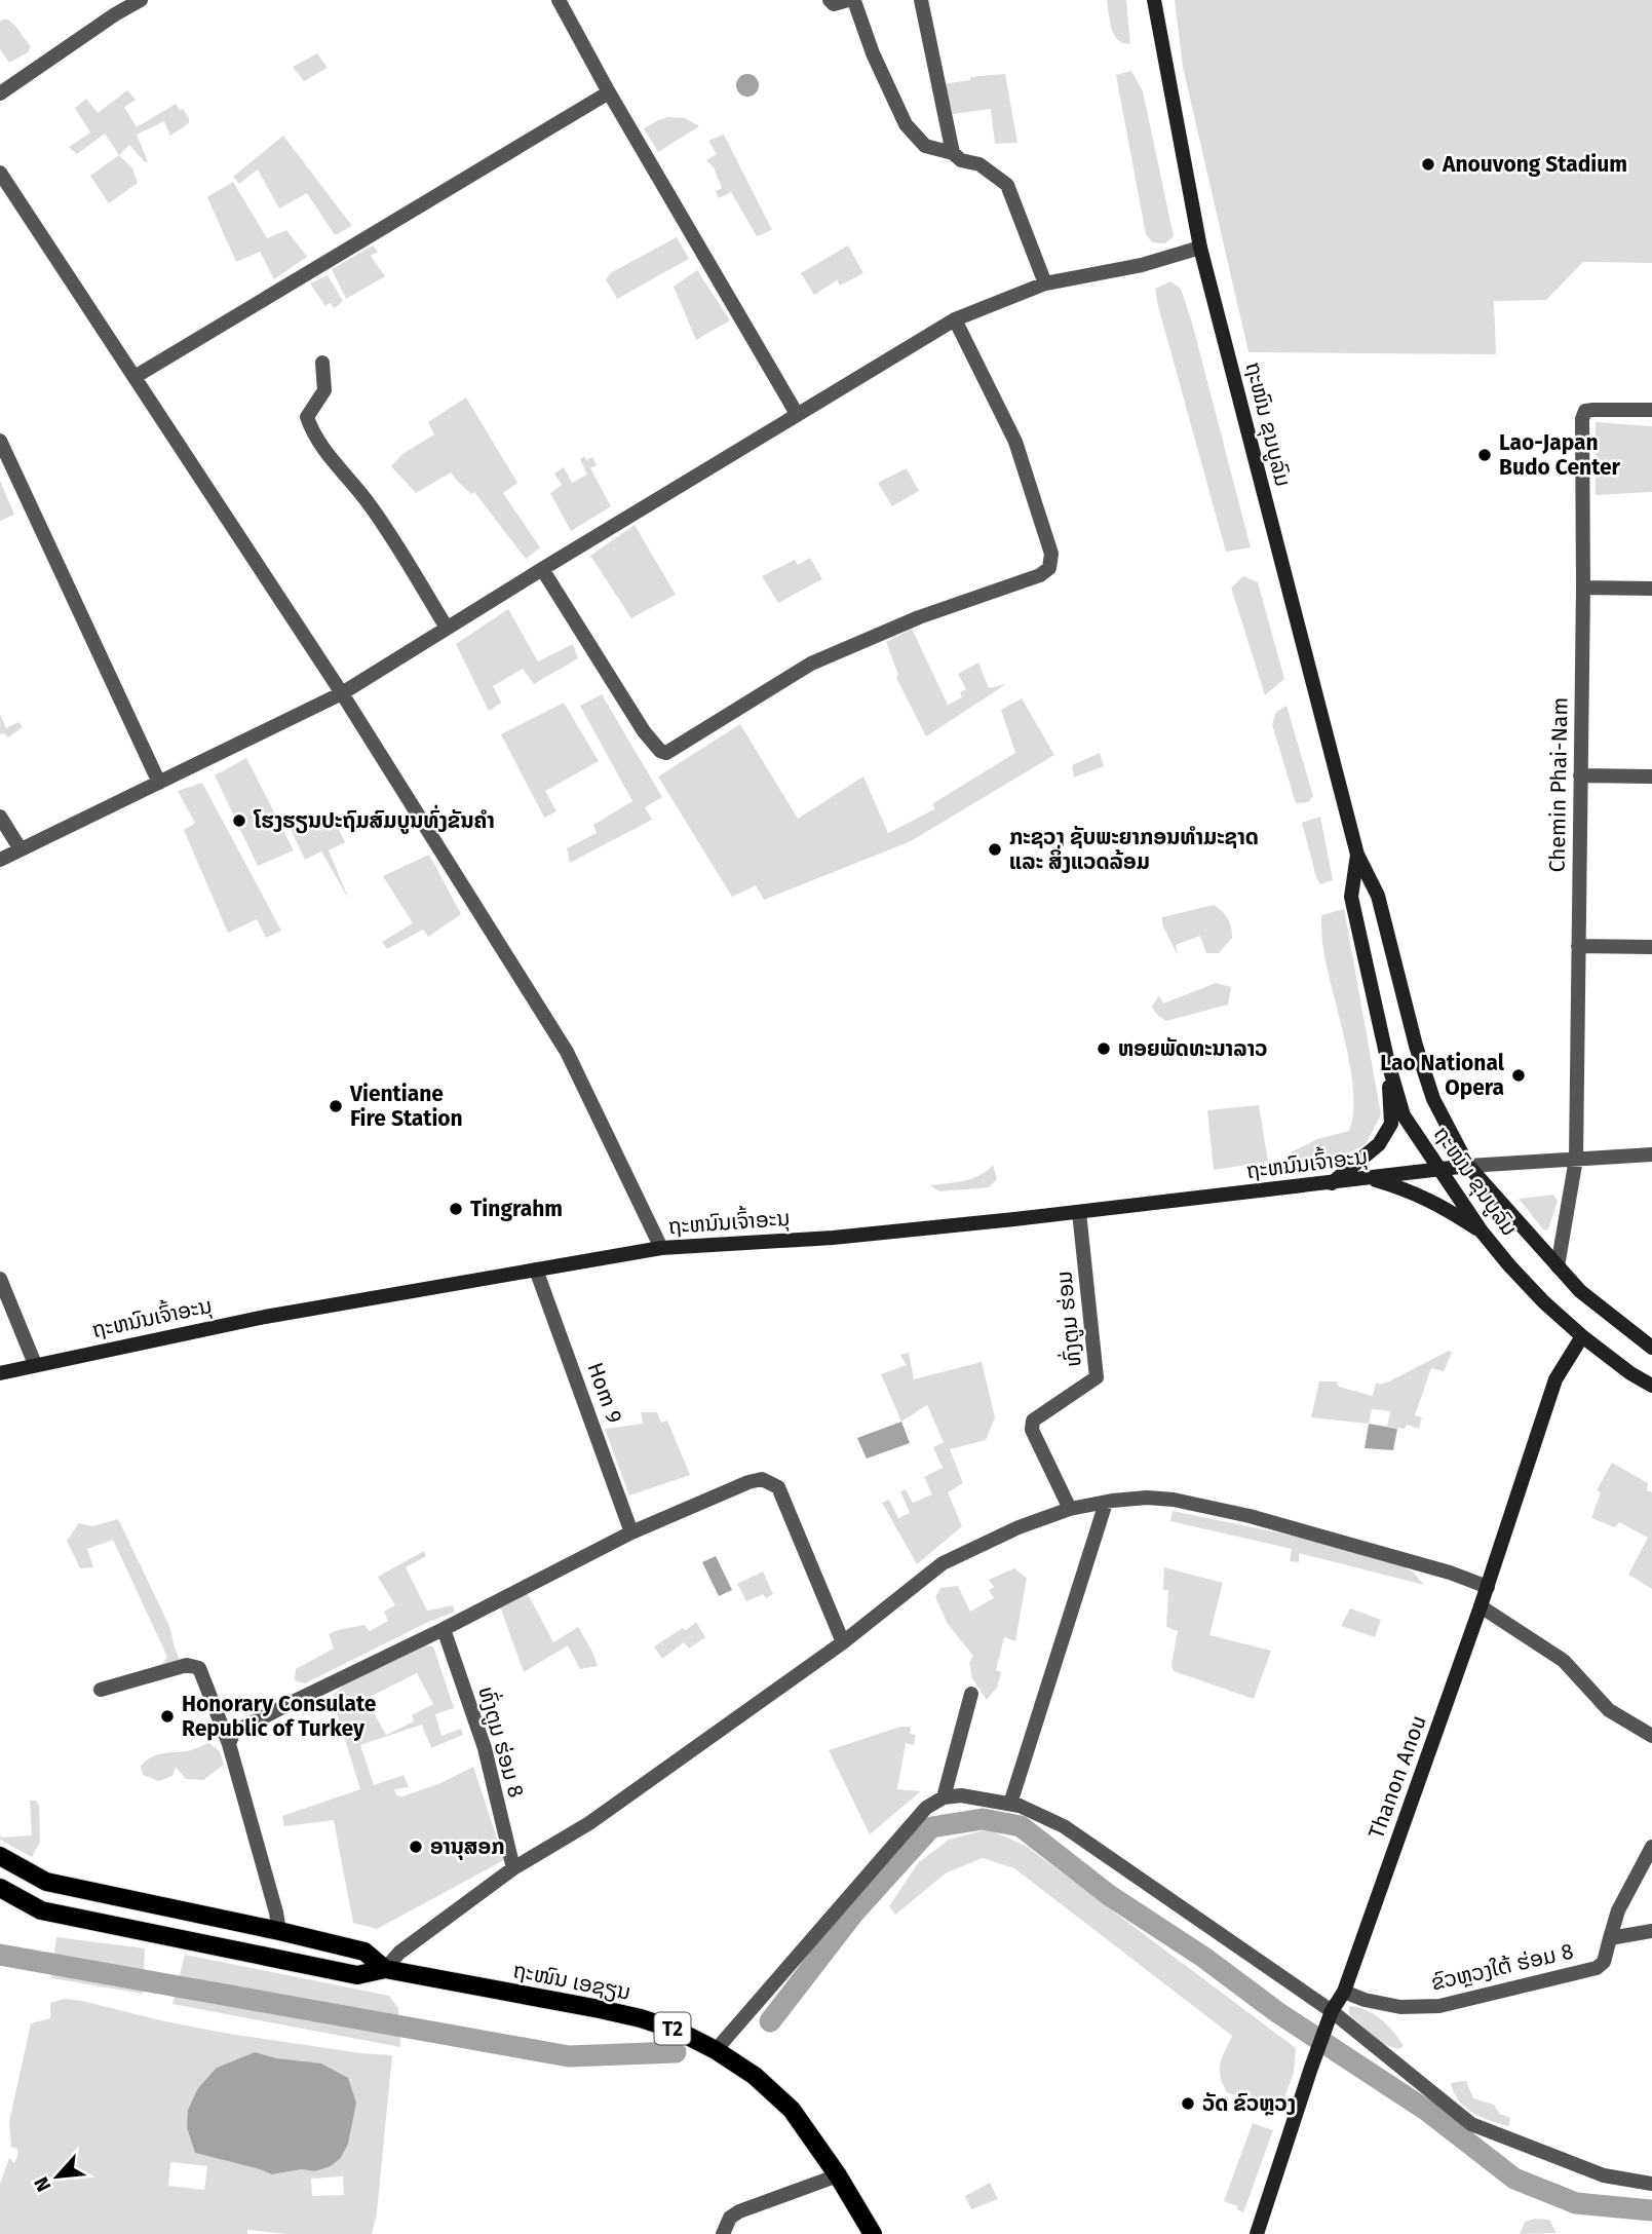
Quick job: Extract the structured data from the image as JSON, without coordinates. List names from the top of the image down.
{
  "streets": {
    "main road": ["ຖະໜົນ ເອຊຽນ", "T2"],
    "street": [
      "ຖະໜົນ ຂຸນບູລົມ",
      "Chemin Phai-Nam",
      "ຖະຫນົນເຈົ້າອະນຸ",
      "ທົ່ງຕູມ ຮ່ອມ",
      "Hom 9",
      "ທົ່ງຕູມ ຮ່ອມ 8",
      "Thanon Anou",
      "ຂົວຫຼວງໃຕ້ ຮ່ອມ 8"
    ]
  },
  "crossings": [
    ["ຖະໜົນ ຂຸນບູລົມ", "Chemin Phai-Nam"],
    ["ຖະໜົນ ຂຸນບູລົມ", "ຖະຫນົນເຈົ້າອະນຸ"],
    ["ຖະໜົນ ຂຸນບູລົມ", "Thanon Anou"],
    ["ຖະຫນົນເຈົ້າອະນຸ", "ທົ່ງຕູມ ຮ່ອມ"],
    ["ຖະຫນົນເຈົ້າອະນຸ", "Hom 9"],
    ["Thanon Anou", "ຂົວຫຼວງໃຕ້ ຮ່ອມ 8"]
  ],
  "places": [
    "Anouvong Stadium",
    "Lao-Japan Budo Center",
    "ໂຮງຮຽນປະຖົມສົມບູນທົ່ງຂັນຄຳ",
    "ກະຊວງ ຊັບພະຍາກອນທຳມະຊາດ ແລະ ສິ່ງແວດລ້ອມ",
    "ຫອຍພັດທະນາລາວ",
    "Lao National Opera",
    "Vientiane Fire Station",
    "Tingrahm",
    "Honorary Consulate Republic of Turkey",
    "ອານຸສອກ",
    "ວັດ ຂົວຫຼວງ"
  ],
  "north": "bottom left"
}
